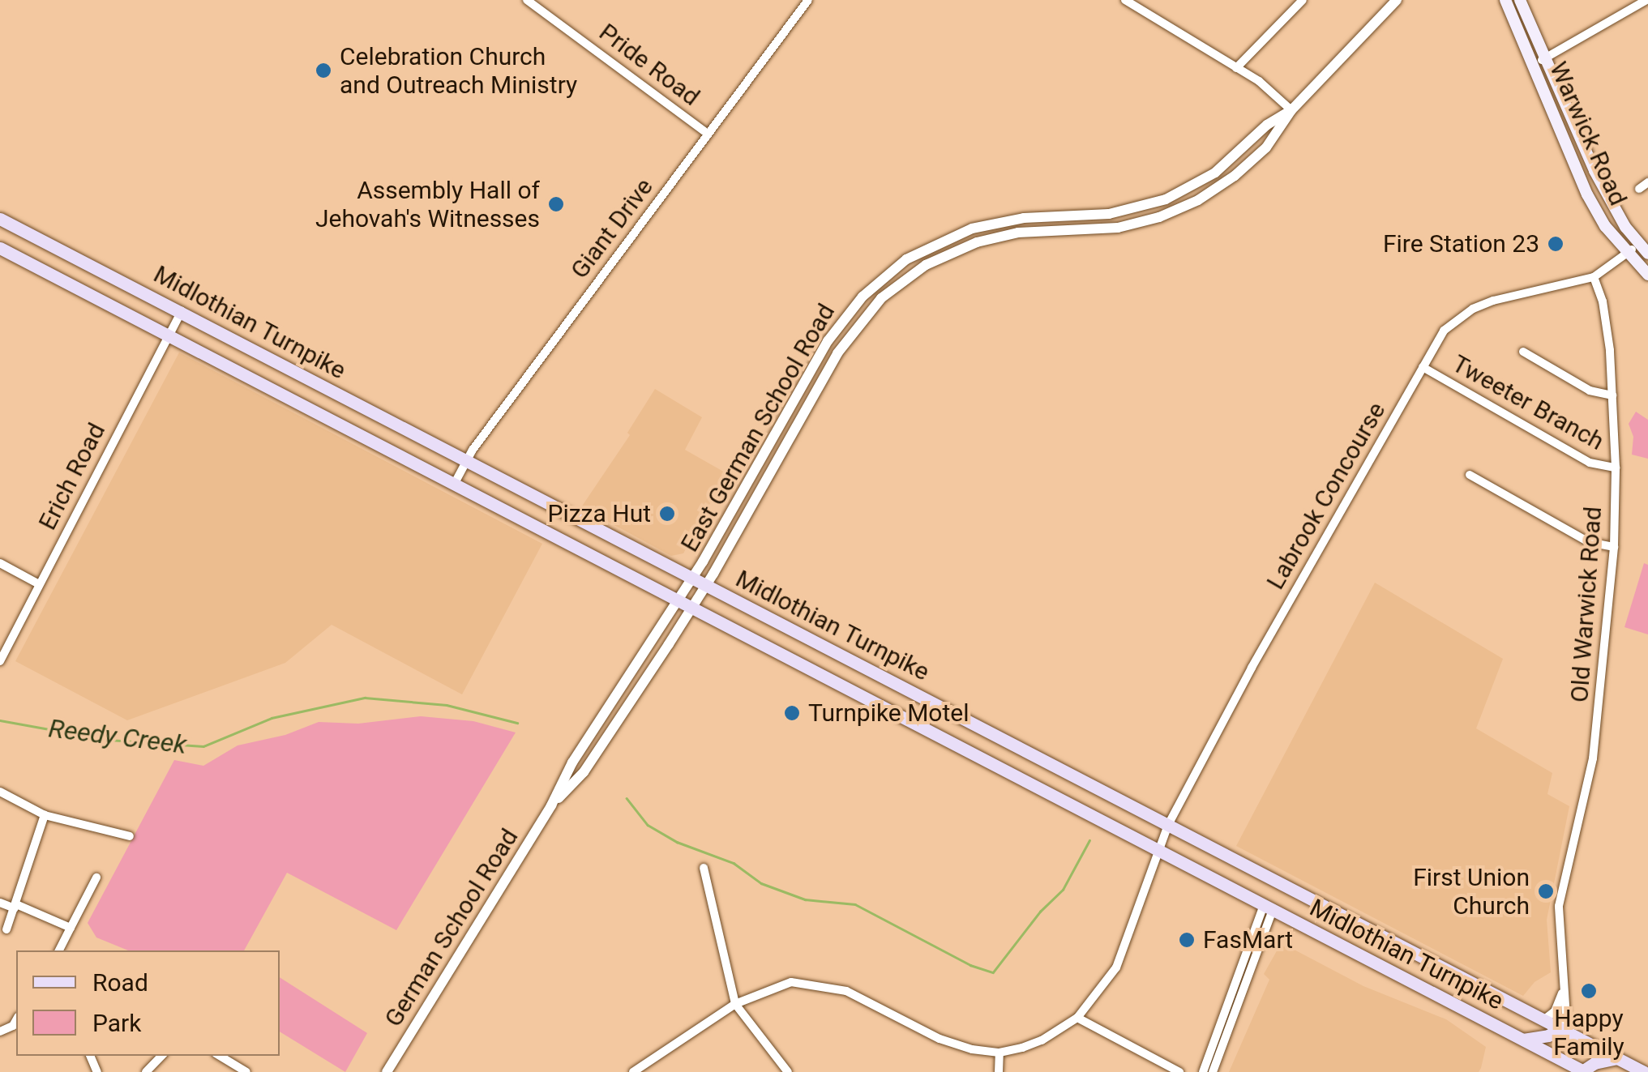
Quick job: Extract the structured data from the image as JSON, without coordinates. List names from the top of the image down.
{
  "streets": {
    "main road": ["Warwick Road", "Midlothian Turnpike"],
    "street": [
      "Pride Road",
      "Giant Drive",
      "Tweeter Branch",
      "East German School Road",
      "Erich Road",
      "Labrook Concourse",
      "Old Warwick Road",
      "German School Road"
    ]
  },
  "crossings": [
    ["Pride Road", "Giant Drive"],
    ["Giant Drive", "Midlothian Turnpike"],
    ["Midlothian Turnpike", "East German School Road"],
    ["Midlothian Turnpike", "Erich Road"],
    ["Midlothian Turnpike", "Labrook Concourse"],
    ["Midlothian Turnpike", "Old Warwick Road"],
    ["Midlothian Turnpike", "German School Road"],
    ["Tweeter Branch", "Labrook Concourse"],
    ["Tweeter Branch", "Old Warwick Road"],
    ["East German School Road", "German School Road"],
    ["Labrook Concourse", "Old Warwick Road"]
  ],
  "water": ["Reedy Creek"],
  "places": [
    "Celebration Church and Outreach Ministry",
    "Assembly Hall of Jehovah's Witnesses",
    "Fire Station 23",
    "Pizza Hut",
    "Turnpike Motel",
    "First Union Church",
    "FasMart",
    "Happy Family"
  ],
  "legend": ["Road", "Park"]
}
